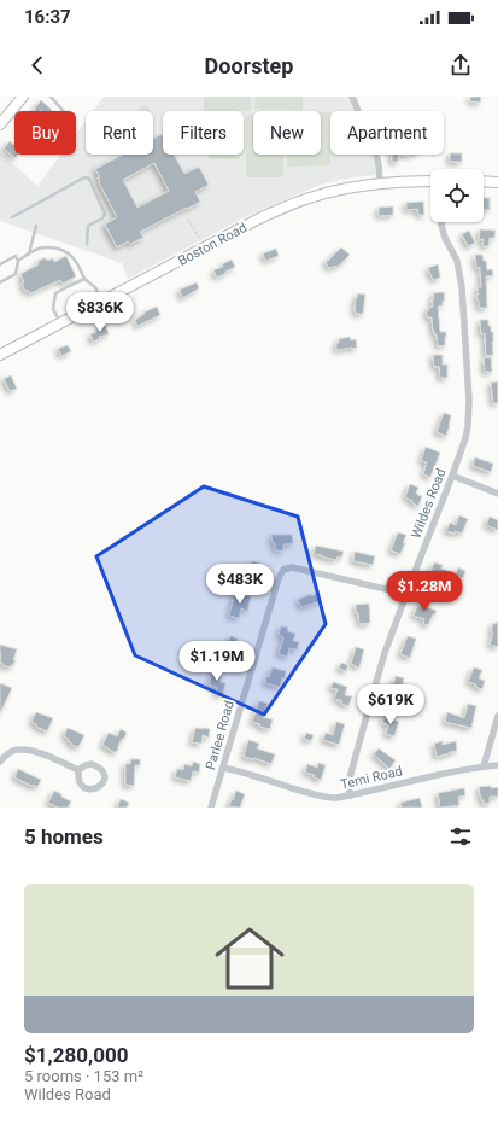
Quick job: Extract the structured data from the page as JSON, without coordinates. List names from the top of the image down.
{
  "streets": {
    "main road": ["Boston Road"],
    "street": ["Wildes Road", "Parlee Road", "Temi Road"]
  },
  "crossings": [
    ["Wildes Road", "Parlee Road"],
    ["Wildes Road", "Temi Road"],
    ["Parlee Road", "Temi Road"]
  ],
  "page": {
    "status": "16:37",
    "header": "Doorstep",
    "chip": [
      "Buy",
      "Rent",
      "Filters",
      "New",
      "Apartment"
    ],
    "price": [
      "$836K",
      "$483K",
      "$1.28M",
      "$1.19M",
      "$619K"
    ],
    "heading": "5 homes",
    "list": [
      {
        "name": "$1,280,000",
        "note": "5 rooms · 153 m² · Wildes Road"
      }
    ]
  }
}
